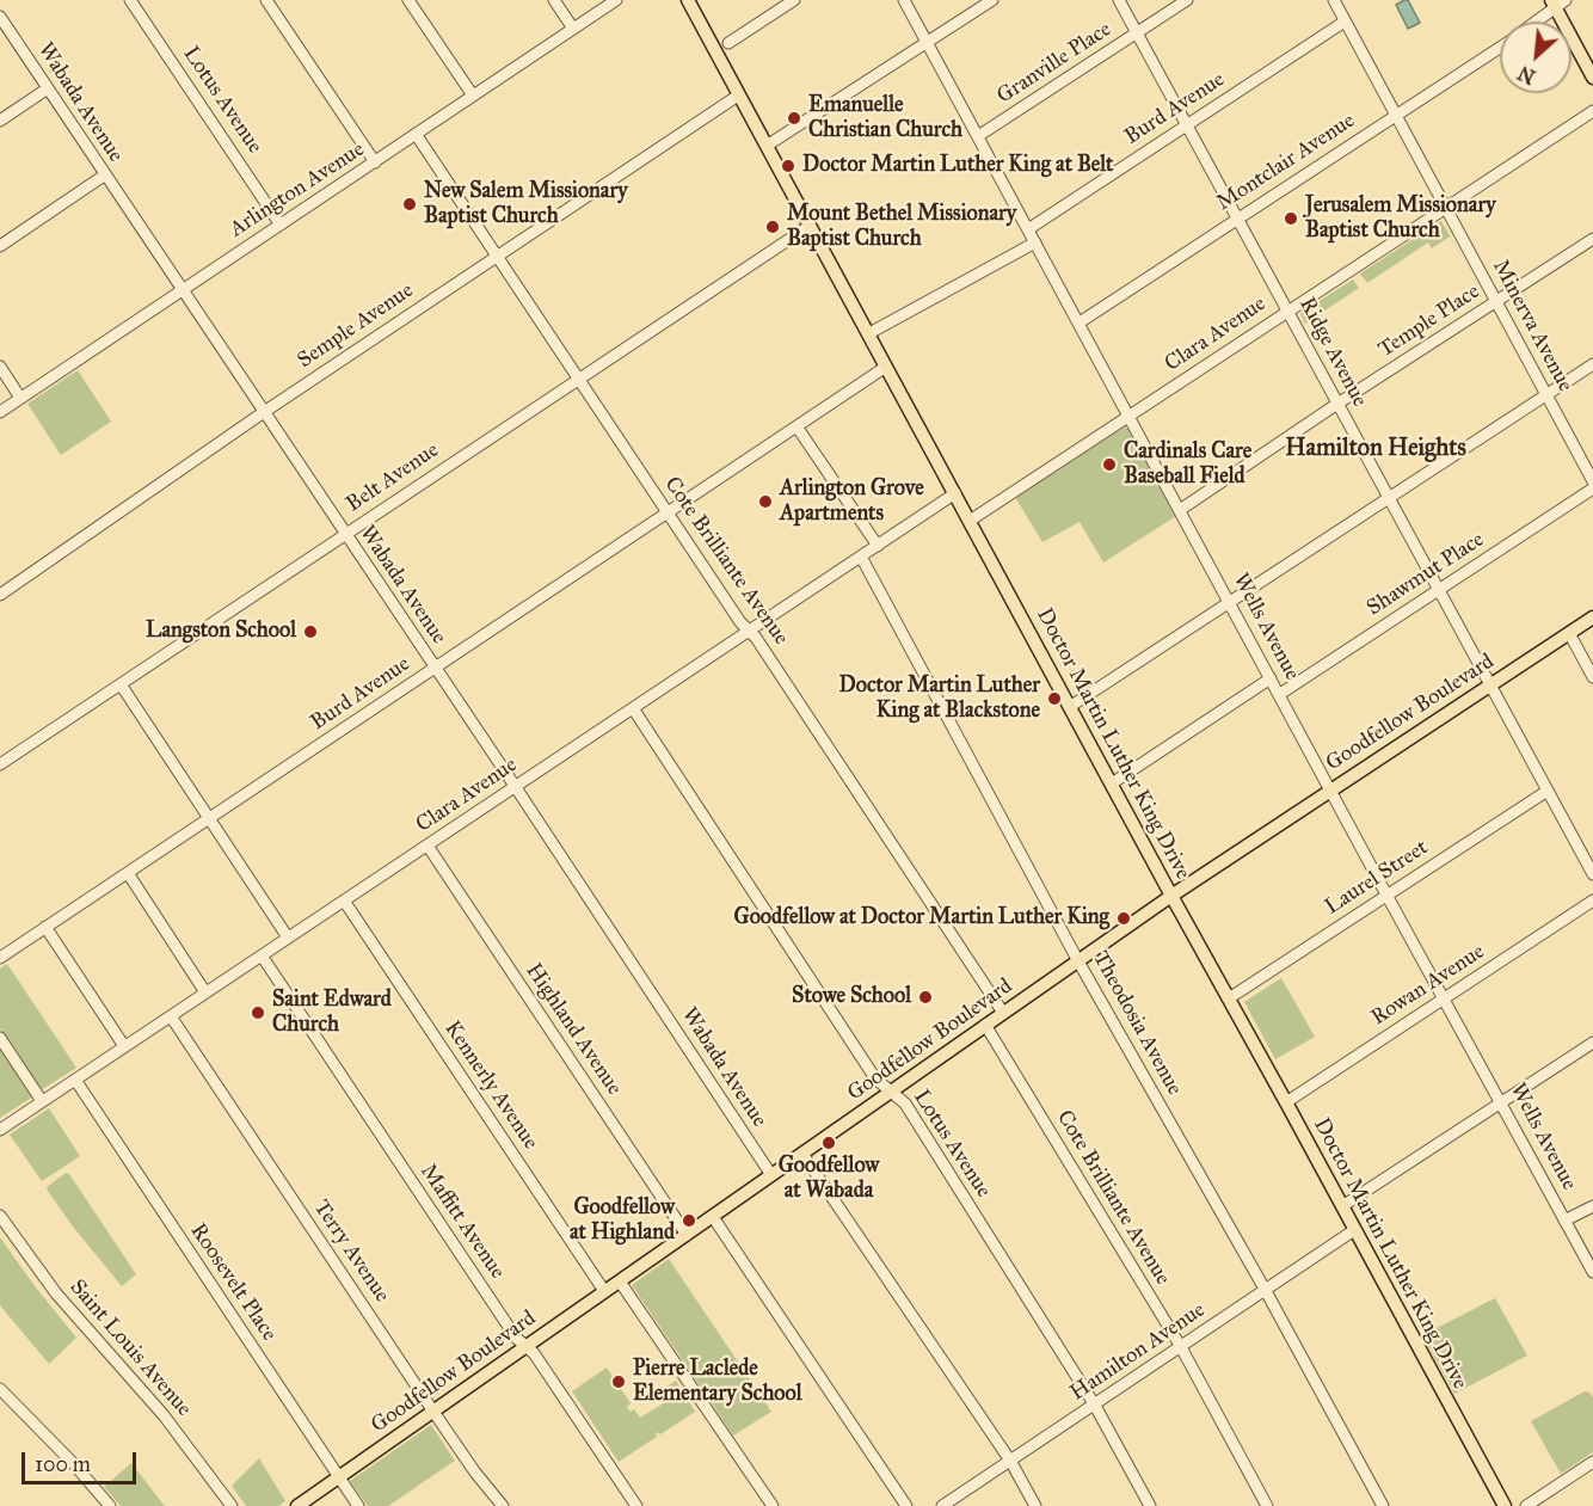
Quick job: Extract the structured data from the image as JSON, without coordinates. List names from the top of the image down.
{
  "streets": {
    "main road": ["Goodfellow Boulevard", "Doctor Martin Luther King Drive"],
    "street": [
      "Granville Place",
      "Lotus Avenue",
      "Wabada Avenue",
      "Burd Avenue",
      "Montclair Avenue",
      "Arlington Avenue",
      "Temple Place",
      "Semple Avenue",
      "Minerva Avenue",
      "Clara Avenue",
      "Ridge Avenue",
      "Belt Avenue",
      "Cote Brilliante Avenue",
      "Shawmut Place",
      "Wells Avenue",
      "Laurel Street",
      "Rowan Avenue",
      "Theodosia Avenue",
      "Highland Avenue",
      "Kennerly Avenue",
      "Maffitt Avenue",
      "Terry Avenue",
      "Roosevelt Place",
      "Saint Louis Avenue",
      "Hamilton Avenue"
    ]
  },
  "crossings": [
    ["Granville Place", "Ridge Avenue"],
    ["Granville Place", "Wells Avenue"],
    ["Lotus Avenue", "Arlington Avenue"],
    ["Lotus Avenue", "Clara Avenue"],
    ["Lotus Avenue", "Goodfellow Boulevard"],
    ["Lotus Avenue", "Hamilton Avenue"],
    ["Wabada Avenue", "Burd Avenue"],
    ["Wabada Avenue", "Arlington Avenue"],
    ["Wabada Avenue", "Semple Avenue"],
    ["Wabada Avenue", "Clara Avenue"],
    ["Wabada Avenue", "Belt Avenue"],
    ["Wabada Avenue", "Goodfellow Boulevard"],
    ["Burd Avenue", "Minerva Avenue"],
    ["Burd Avenue", "Ridge Avenue"],
    ["Burd Avenue", "Cote Brilliante Avenue"],
    ["Burd Avenue", "Wells Avenue"],
    ["Burd Avenue", "Doctor Martin Luther King Drive"],
    ["Montclair Avenue", "Minerva Avenue"],
    ["Montclair Avenue", "Ridge Avenue"],
    ["Montclair Avenue", "Wells Avenue"],
    ["Arlington Avenue", "Cote Brilliante Avenue"],
    ["Temple Place", "Minerva Avenue"],
    ["Temple Place", "Ridge Avenue"],
    ["Temple Place", "Wells Avenue"],
    ["Semple Avenue", "Cote Brilliante Avenue"],
    ["Semple Avenue", "Doctor Martin Luther King Drive"],
    ["Minerva Avenue", "Clara Avenue"],
    ["Clara Avenue", "Ridge Avenue"],
    ["Clara Avenue", "Cote Brilliante Avenue"],
    ["Clara Avenue", "Wells Avenue"],
    ["Clara Avenue", "Doctor Martin Luther King Drive"],
    ["Clara Avenue", "Theodosia Avenue"],
    ["Clara Avenue", "Highland Avenue"],
    ["Clara Avenue", "Kennerly Avenue"],
    ["Clara Avenue", "Maffitt Avenue"],
    ["Clara Avenue", "Terry Avenue"],
    ["Clara Avenue", "Roosevelt Place"],
    ["Ridge Avenue", "Shawmut Place"],
    ["Ridge Avenue", "Goodfellow Boulevard"],
    ["Ridge Avenue", "Laurel Street"],
    ["Belt Avenue", "Cote Brilliante Avenue"],
    ["Belt Avenue", "Doctor Martin Luther King Drive"],
    ["Cote Brilliante Avenue", "Goodfellow Boulevard"],
    ["Cote Brilliante Avenue", "Hamilton Avenue"],
    ["Shawmut Place", "Wells Avenue"],
    ["Wells Avenue", "Goodfellow Boulevard"],
    ["Wells Avenue", "Laurel Street"],
    ["Wells Avenue", "Rowan Avenue"],
    ["Goodfellow Boulevard", "Doctor Martin Luther King Drive"],
    ["Goodfellow Boulevard", "Theodosia Avenue"],
    ["Goodfellow Boulevard", "Highland Avenue"],
    ["Goodfellow Boulevard", "Kennerly Avenue"],
    ["Goodfellow Boulevard", "Maffitt Avenue"],
    ["Goodfellow Boulevard", "Terry Avenue"],
    ["Goodfellow Boulevard", "Roosevelt Place"],
    ["Doctor Martin Luther King Drive", "Laurel Street"],
    ["Doctor Martin Luther King Drive", "Rowan Avenue"],
    ["Doctor Martin Luther King Drive", "Hamilton Avenue"],
    ["Theodosia Avenue", "Hamilton Avenue"]
  ],
  "districts": ["Hamilton Heights"],
  "places": [
    "Emanuelle Christian Church",
    "Doctor Martin Luther King at Belt",
    "New Salem Missionary Baptist Church",
    "Jerusalem Missionary Baptist Church",
    "Mount Bethel Missionary Baptist Church",
    "Cardinals Care Baseball Field",
    "Arlington Grove Apartments",
    "Langston School",
    "Doctor Martin Luther King at Blackstone",
    "Goodfellow at Doctor Martin Luther King",
    "Stowe School",
    "Saint Edward Church",
    "Goodfellow at Wabada",
    "Goodfellow at Highland",
    "Pierre Laclede Elementary School"
  ],
  "scale_bar": "100 m",
  "north": "bottom left"
}
